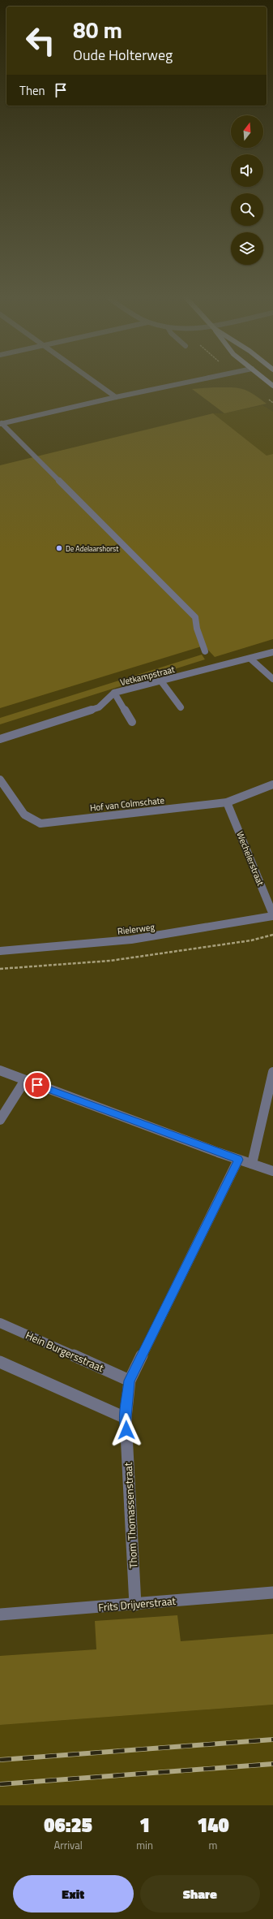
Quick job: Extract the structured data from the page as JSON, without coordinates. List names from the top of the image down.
{
  "streets": {
    "street": [
      "Vetkampstraat",
      "Hof van Colmschate",
      "Wechelerstraat",
      "Rielerweg",
      "Hein Burgersstraat",
      "Thom Thomassenstraat",
      "Frits Drijverstraat"
    ]
  },
  "crossings": [
    ["Hof van Colmschate", "Wechelerstraat"],
    ["Wechelerstraat", "Rielerweg"],
    ["Hein Burgersstraat", "Thom Thomassenstraat"],
    ["Thom Thomassenstraat", "Frits Drijverstraat"]
  ],
  "places": ["De Adelaarshorst"],
  "north": "top",
  "page": {
    "turn": ["80 m", "Oude Holterweg"],
    "then": "Then",
    "eta": [
      "06:25",
      "Arrival",
      "1",
      "min",
      "140",
      "m"
    ],
    "buttons": ["Exit", "Share"]
  }
}
